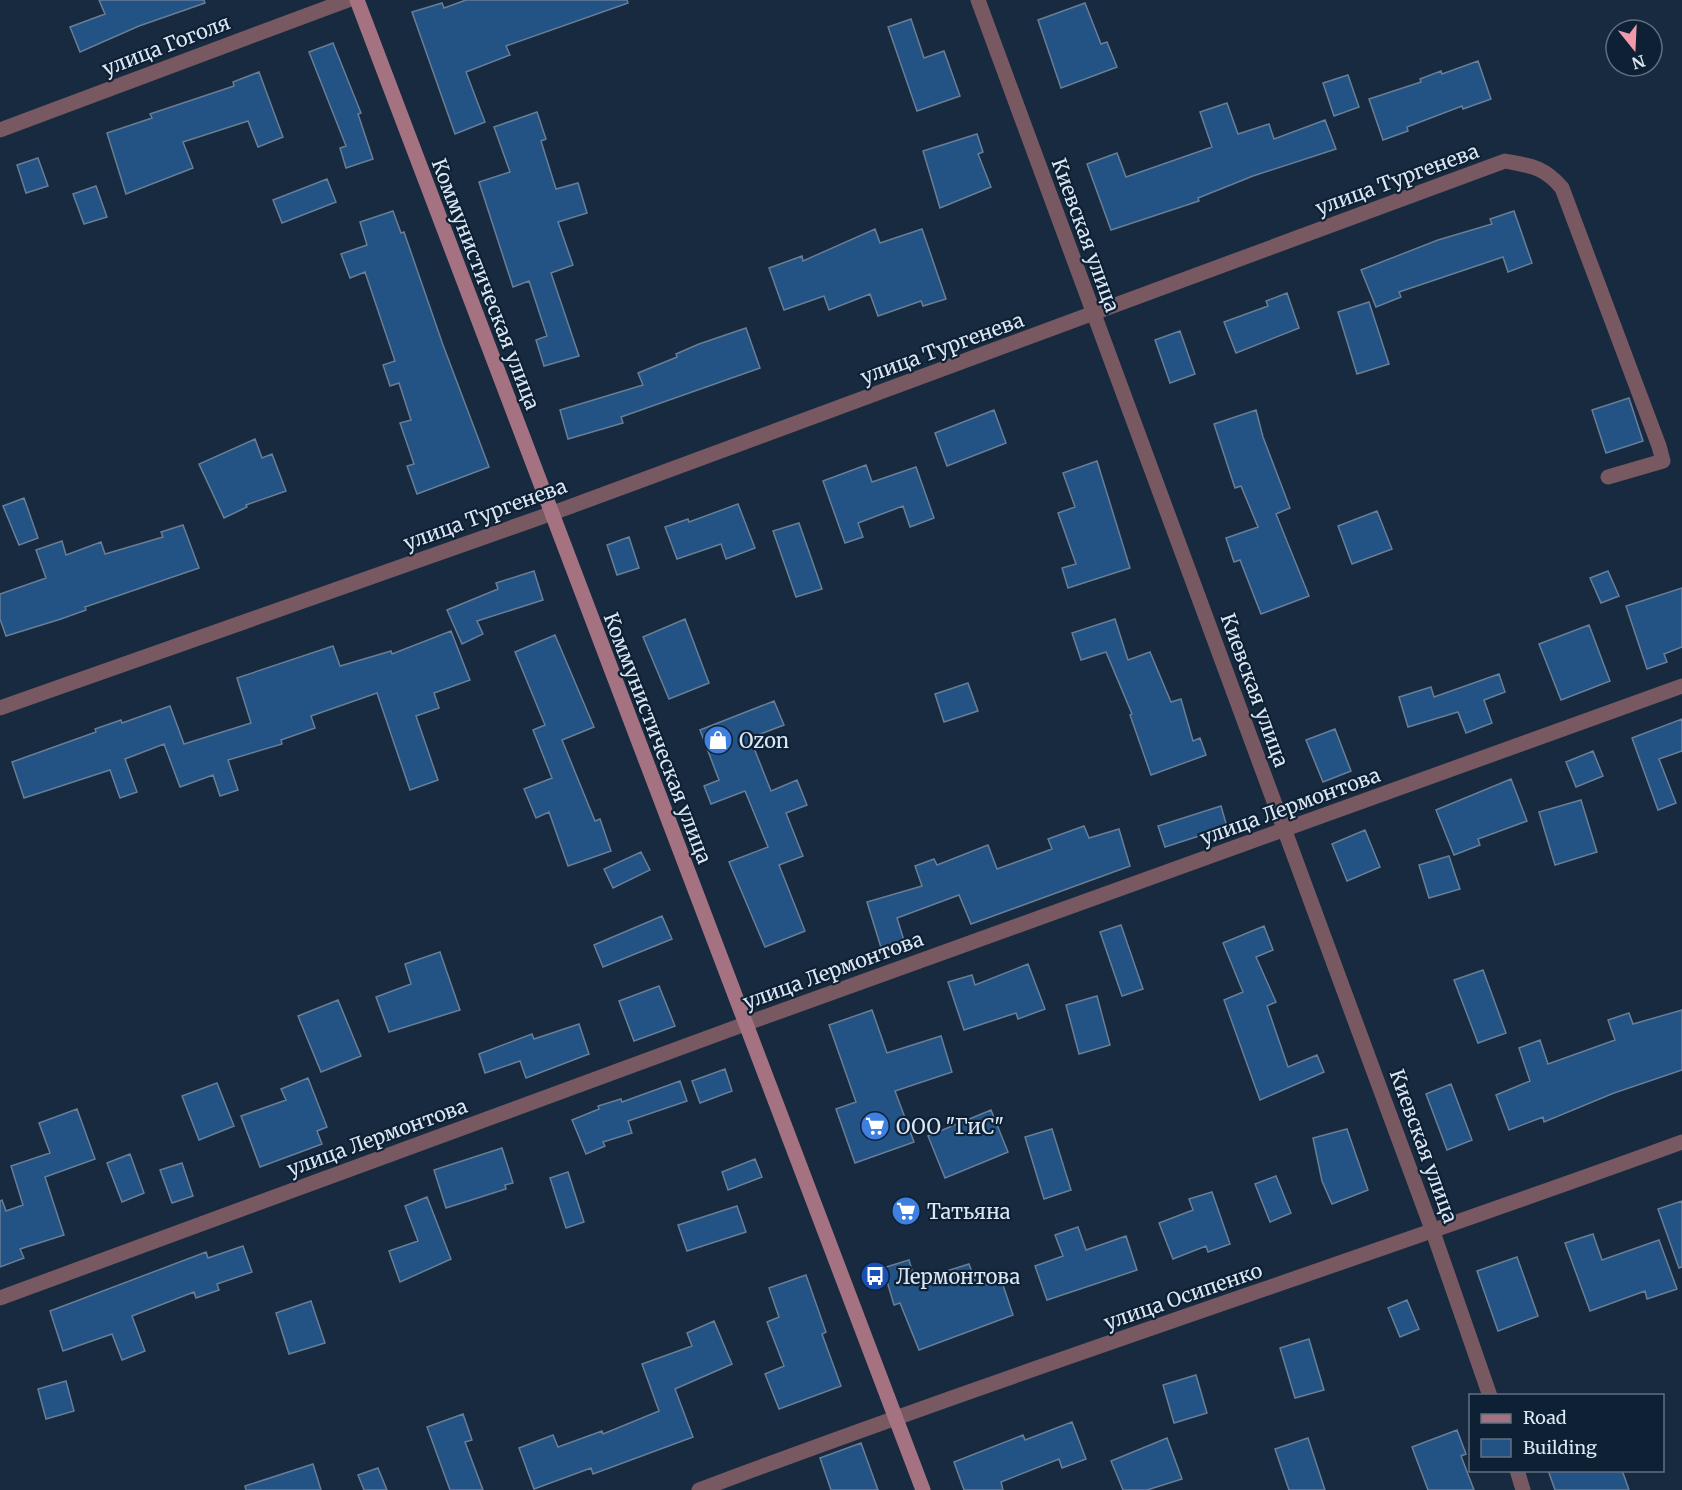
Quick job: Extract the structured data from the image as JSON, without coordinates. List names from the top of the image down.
{
  "streets": {
    "street": [
      "улица Гоголя",
      "улица Тургенева",
      "Киевская улица",
      "Коммунистическая улица",
      "улица Лермонтова",
      "улица Осипенко"
    ]
  },
  "crossings": [
    ["улица Тургенева", "Киевская улица"],
    ["улица Тургенева", "Коммунистическая улица"],
    ["Киевская улица", "улица Лермонтова"],
    ["Киевская улица", "улица Осипенко"],
    ["Коммунистическая улица", "улица Лермонтова"],
    ["Коммунистическая улица", "улица Осипенко"]
  ],
  "places": {
    "shop": ["Ozon"],
    "supermarket": ["ООО \"ГиС\"", "Татьяна"],
    "bus stop": ["Лермонтова"]
  },
  "legend": ["Road", "Building"],
  "north": "bottom"
}
